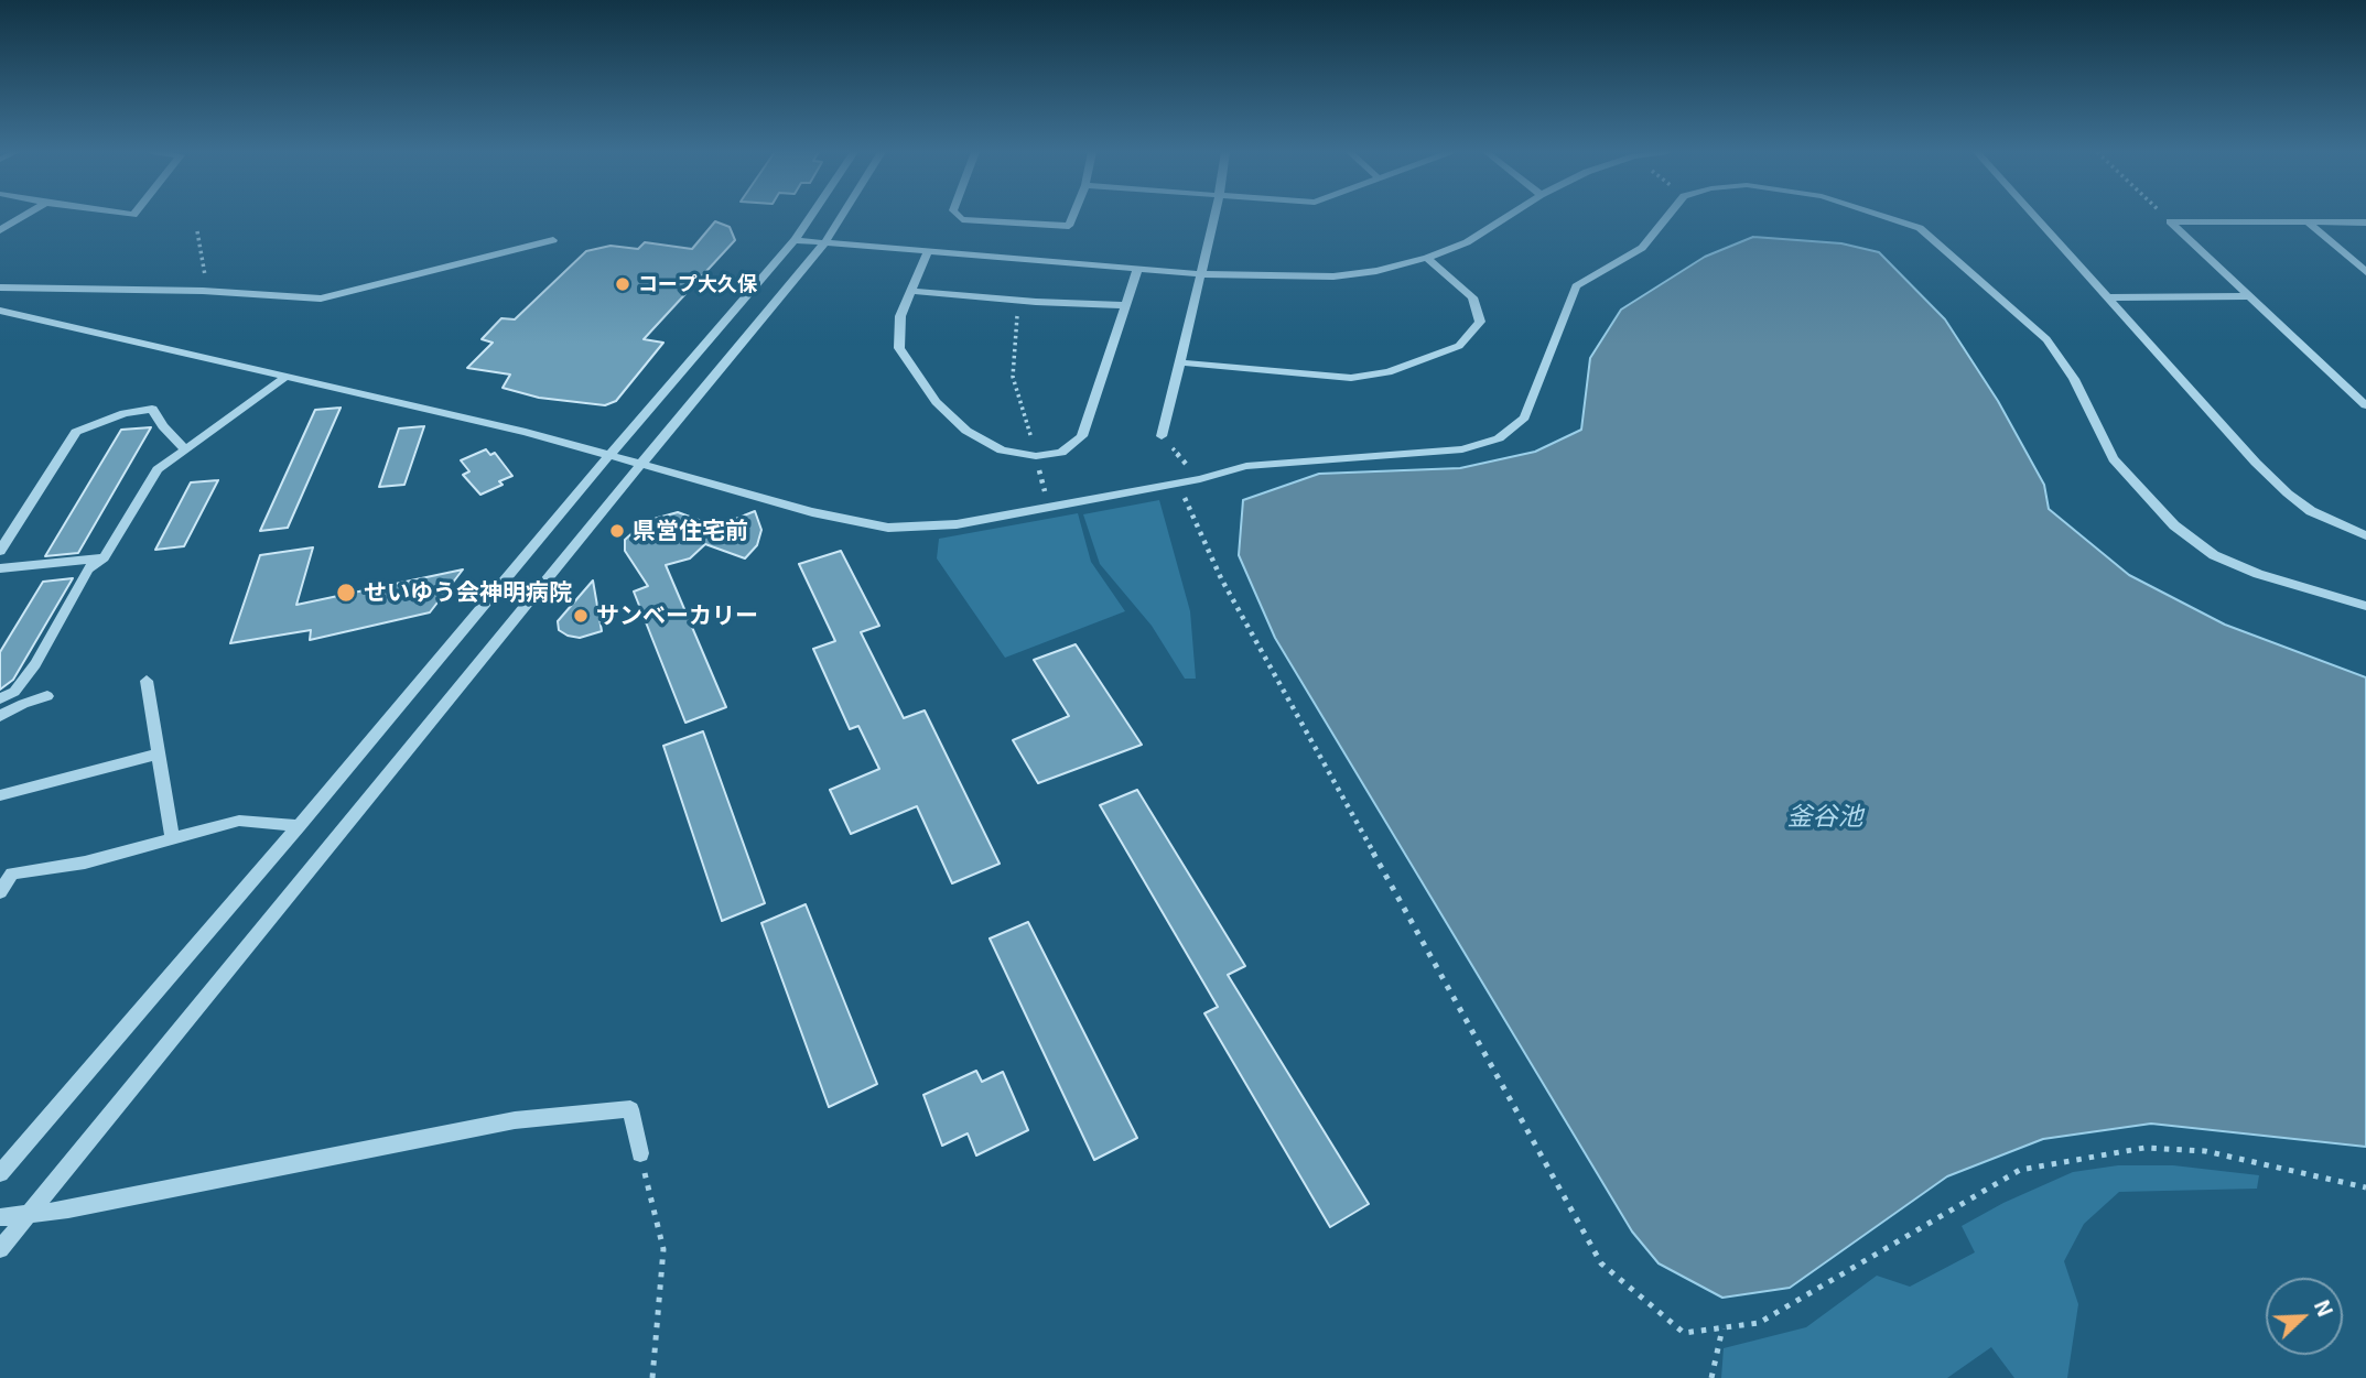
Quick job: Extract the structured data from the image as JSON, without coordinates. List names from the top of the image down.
{
  "water": ["釜谷池"],
  "places": [
    "コープ大久保",
    "県営住宅前",
    "せいゆう会神明病院",
    "サンベーカリー"
  ],
  "north": "top right"
}
